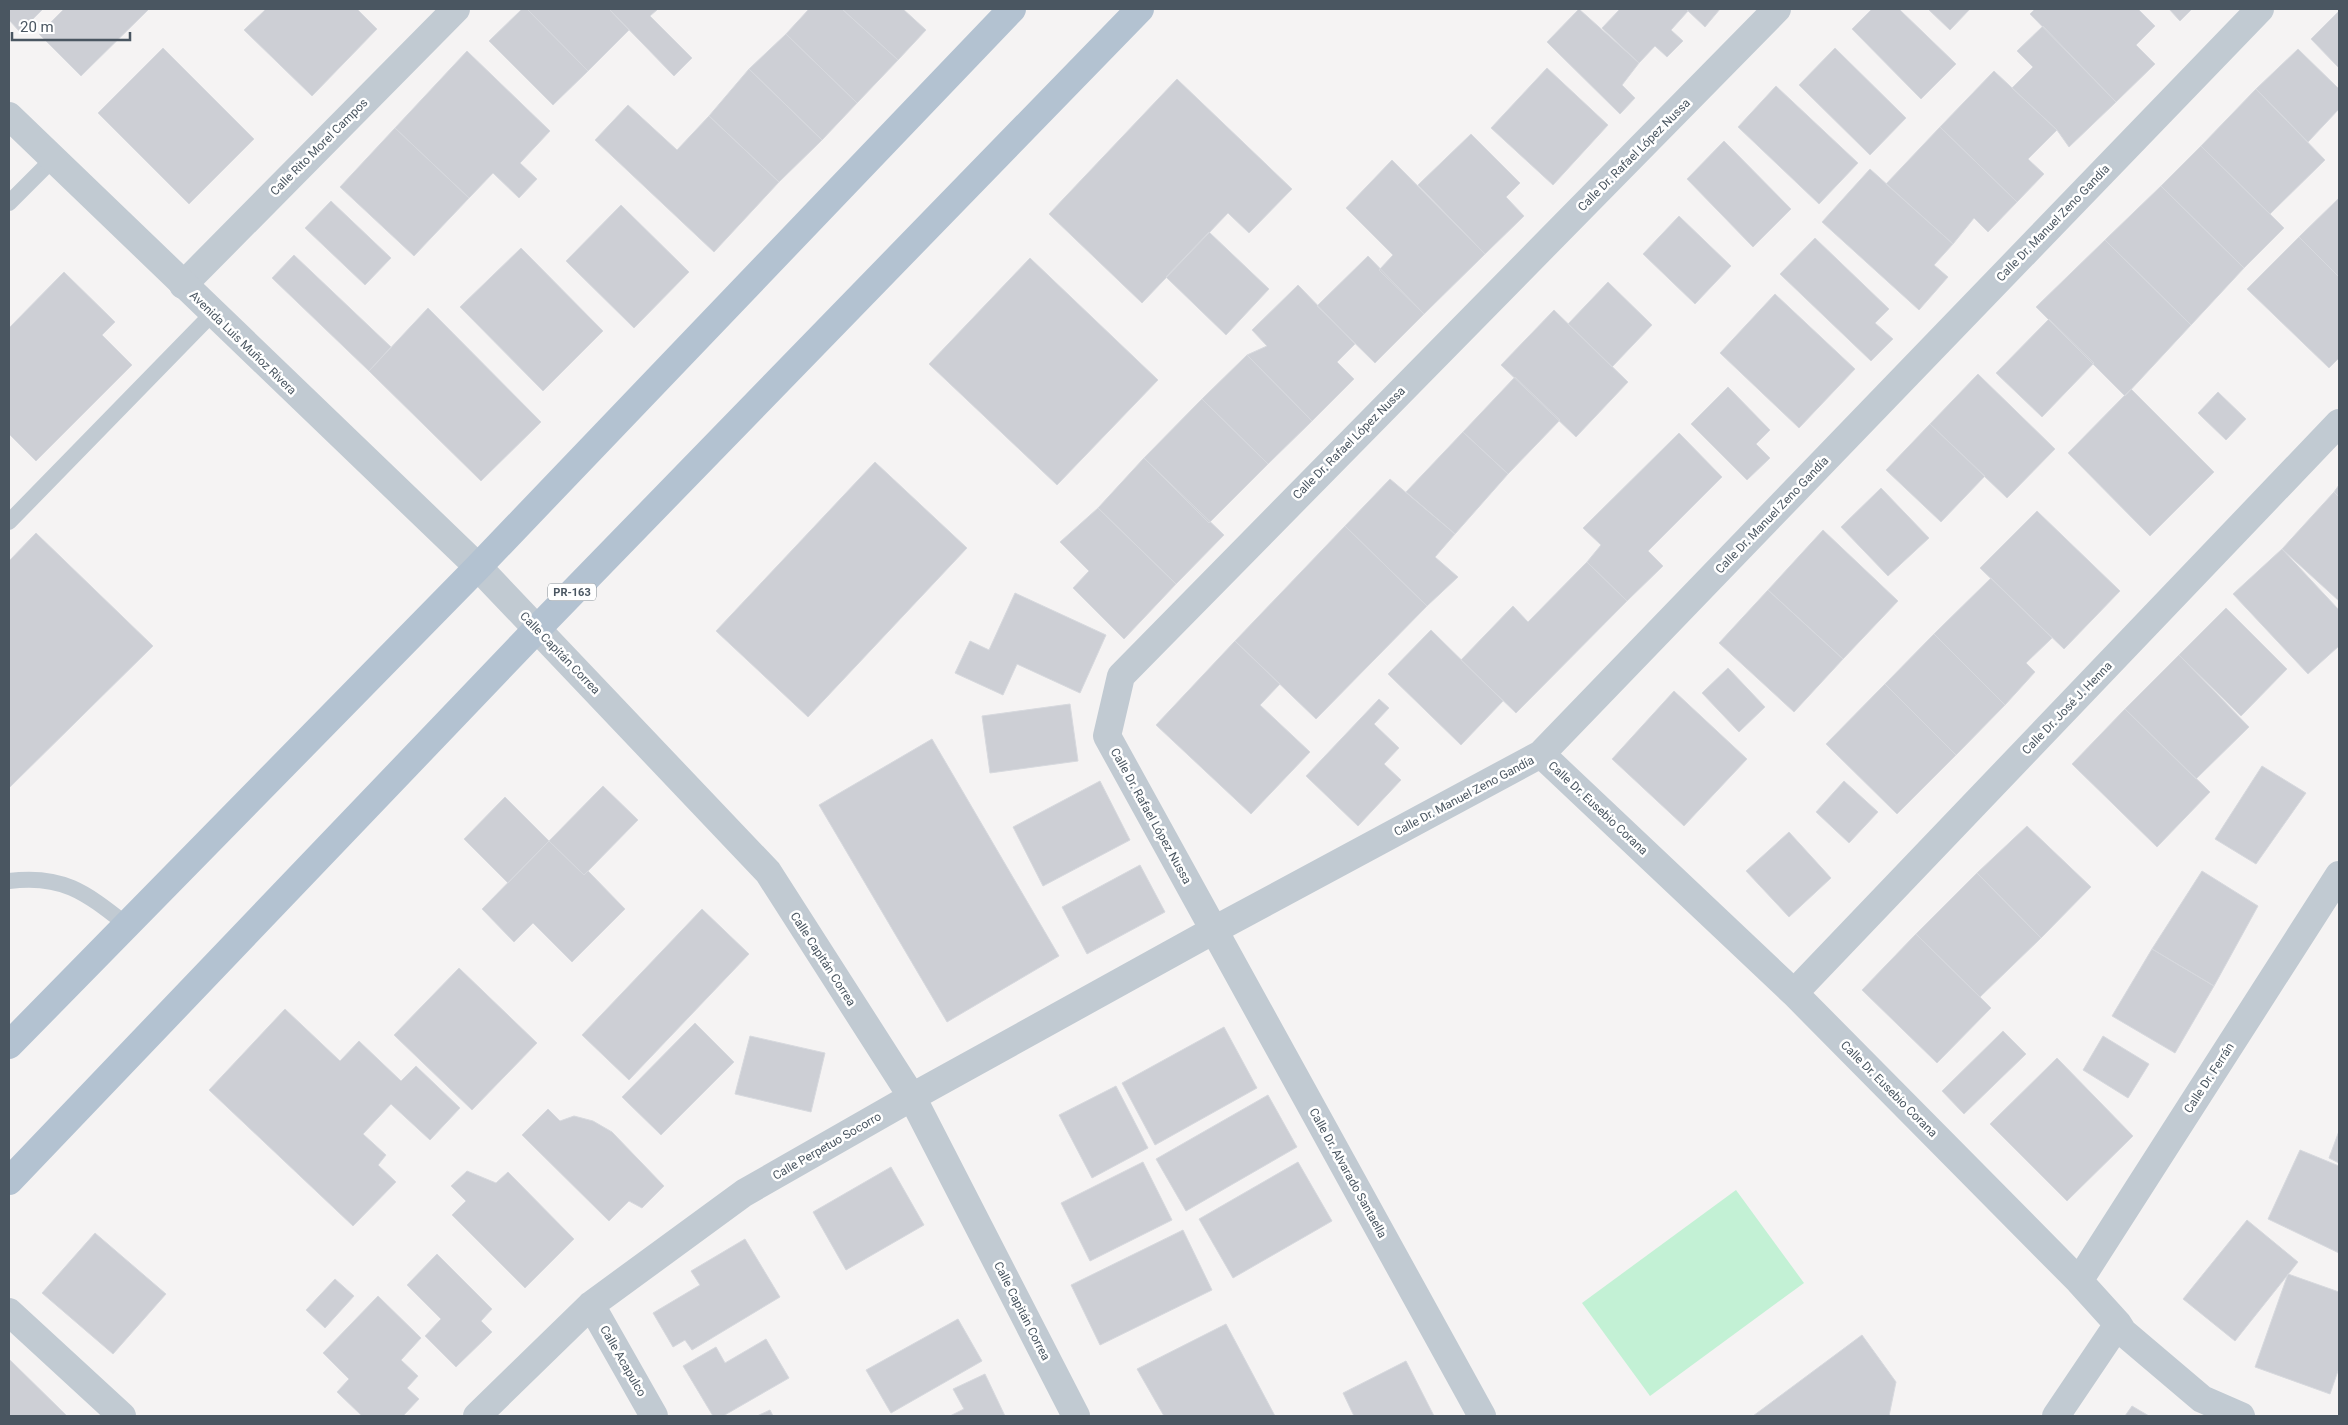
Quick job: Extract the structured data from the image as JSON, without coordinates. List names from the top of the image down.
{
  "streets": {
    "main road": ["PR-163"],
    "street": [
      "Calle Rito Morel Campos",
      "Calle Dr. Rafael López Nussa",
      "Calle Dr. Manuel Zeno Gandía",
      "Avenida Luis Muñoz Rivera",
      "Calle Capitán Correa",
      "Calle Dr. José J. Henna",
      "Calle Dr. Eusebio Corana",
      "Calle Dr. Ferrán",
      "Calle Perpetuo Socorro",
      "Calle Dr. Alvarado Santaella",
      "Calle Acapulco"
    ]
  },
  "crossings": [
    ["Calle Rito Morel Campos", "Avenida Luis Muñoz Rivera"],
    ["Calle Dr. Rafael López Nussa", "Calle Dr. Manuel Zeno Gandía"],
    ["Calle Dr. Rafael López Nussa", "Calle Perpetuo Socorro"],
    ["Calle Dr. Rafael López Nussa", "Calle Dr. Alvarado Santaella"],
    ["Calle Dr. Manuel Zeno Gandía", "Calle Dr. Eusebio Corana"],
    ["Calle Dr. Manuel Zeno Gandía", "Calle Perpetuo Socorro"],
    ["Calle Dr. Manuel Zeno Gandía", "Calle Dr. Alvarado Santaella"],
    ["Avenida Luis Muñoz Rivera", "Calle Capitán Correa"],
    ["PR-163", "Calle Capitán Correa"],
    ["Calle Capitán Correa", "Calle Perpetuo Socorro"],
    ["Calle Dr. José J. Henna", "Calle Dr. Eusebio Corana"],
    ["Calle Dr. Eusebio Corana", "Calle Dr. Ferrán"],
    ["Calle Perpetuo Socorro", "Calle Dr. Alvarado Santaella"],
    ["Calle Perpetuo Socorro", "Calle Acapulco"]
  ],
  "scale_bar": "20 m"
}
